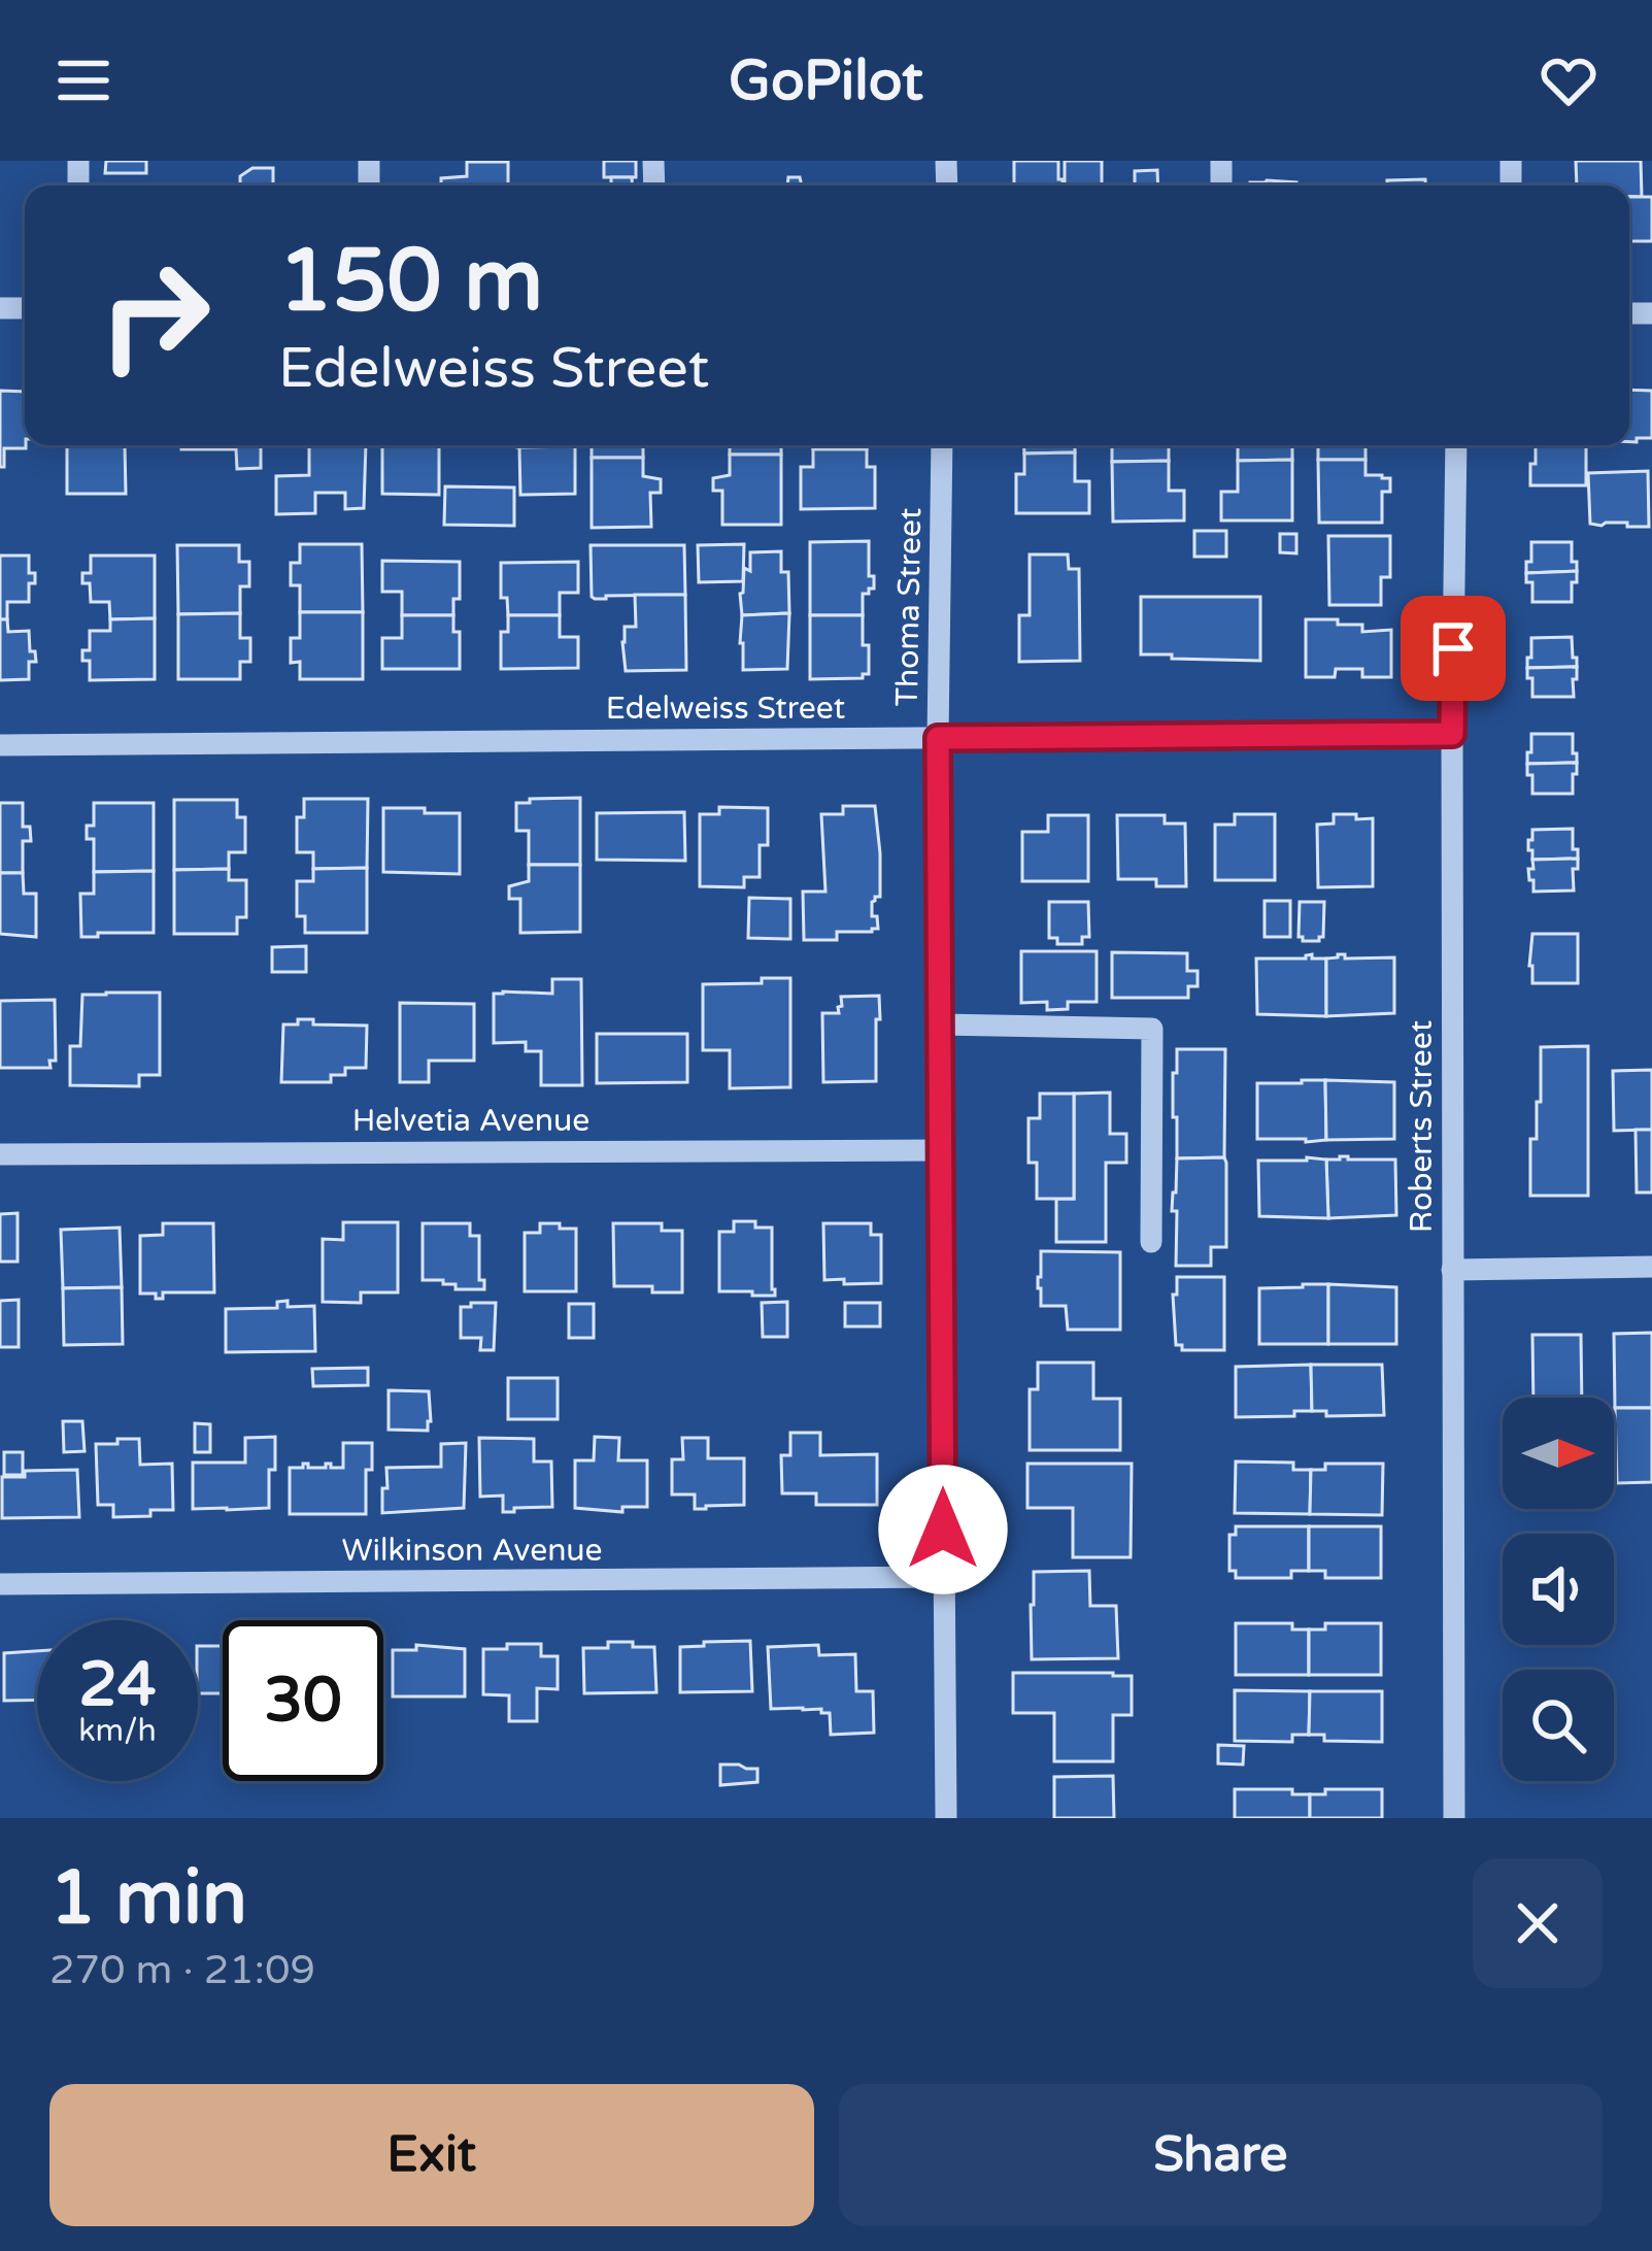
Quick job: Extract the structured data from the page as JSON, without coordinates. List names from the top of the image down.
{
  "streets": {
    "street": [
      "Thoma Street",
      "Edelweiss Street",
      "Helvetia Avenue",
      "Roberts Street",
      "Wilkinson Avenue"
    ]
  },
  "crossings": [
    ["Thoma Street", "Edelweiss Street"],
    ["Thoma Street", "Helvetia Avenue"],
    ["Thoma Street", "Wilkinson Avenue"],
    ["Edelweiss Street", "Roberts Street"]
  ],
  "north": "right",
  "page": {
    "header": "GoPilot",
    "turn": ["150 m", "Edelweiss Street"],
    "speed": "24 km/h",
    "limit": "30",
    "heading": ["1 min", "270 m · 21:09"],
    "buttons": ["Exit", "Share"]
  }
}
